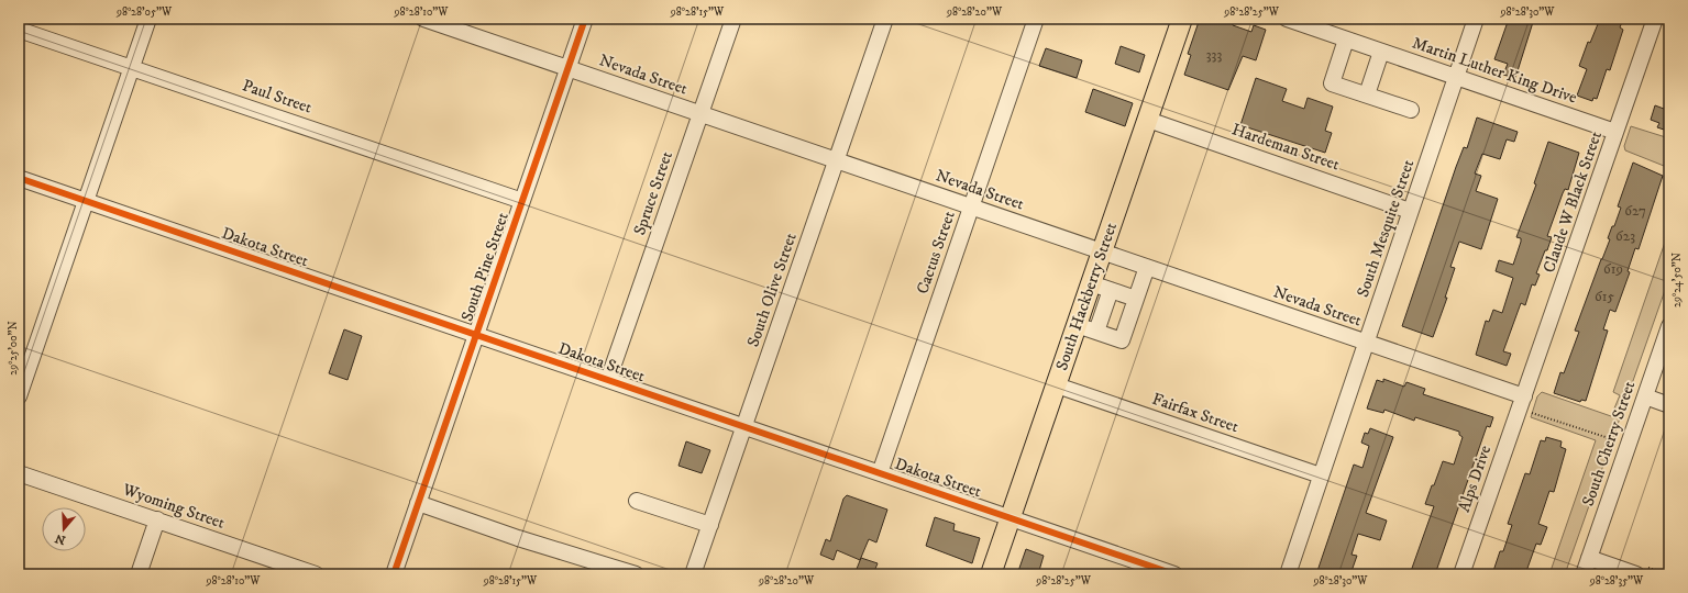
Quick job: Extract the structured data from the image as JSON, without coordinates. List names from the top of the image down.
{
  "streets": {
    "main road": ["South Hackberry Street"],
    "street": [
      "Martin Luther King Drive",
      "Nevada Street",
      "Paul Street",
      "Hardeman Street",
      "Spruce Street",
      "Claude W Black Street",
      "South Mesquite Street",
      "Dakota Street",
      "Cactus Street",
      "South Pine Street",
      "South Olive Street",
      "Fairfax Street",
      "South Cherry Street",
      "Alps Drive",
      "Wyoming Street"
    ]
  },
  "crossings": [
    ["Martin Luther King Drive", "Claude W Black Street"],
    ["Martin Luther King Drive", "South Mesquite Street"],
    ["Nevada Street", "Spruce Street"],
    ["Nevada Street", "Claude W Black Street"],
    ["Nevada Street", "South Mesquite Street"],
    ["Nevada Street", "Cactus Street"],
    ["Nevada Street", "South Pine Street"],
    ["Nevada Street", "South Olive Street"],
    ["Nevada Street", "South Hackberry Street"],
    ["Nevada Street", "Alps Drive"],
    ["Paul Street", "South Pine Street"],
    ["Hardeman Street", "South Mesquite Street"],
    ["Hardeman Street", "South Hackberry Street"],
    ["Spruce Street", "Dakota Street"],
    ["Claude W Black Street", "Alps Drive"],
    ["South Mesquite Street", "Fairfax Street"],
    ["Dakota Street", "Cactus Street"],
    ["Dakota Street", "South Pine Street"],
    ["Dakota Street", "South Olive Street"],
    ["Dakota Street", "South Hackberry Street"],
    ["South Hackberry Street", "Fairfax Street"]
  ],
  "house_numbers": [
    "333",
    "627",
    "623",
    "619",
    "615"
  ],
  "north": "bottom",
  "coordinates": [
    "98°28'05\"W",
    "98°28'10\"W",
    "98°28'15\"W",
    "98°28'20\"W",
    "98°28'25\"W",
    "98°28'30\"W",
    "29°24'50\"N",
    "29°25'00\"N",
    "98°28'35\"W"
  ]
}
